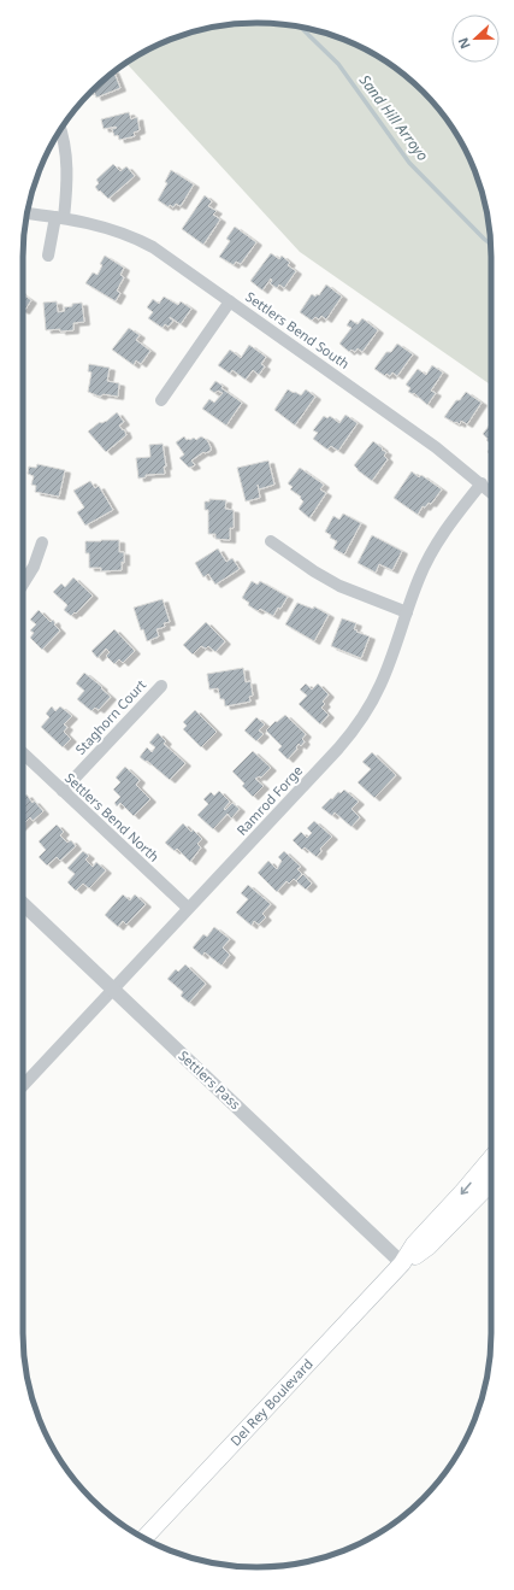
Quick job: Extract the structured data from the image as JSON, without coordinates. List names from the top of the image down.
{
  "streets": {
    "main road": ["Del Rey Boulevard"],
    "street": [
      "Settlers Bend South",
      "Staghorn Court",
      "Ramrod Forge",
      "Settlers Bend North",
      "Settlers Pass"
    ]
  },
  "crossings": [
    ["Settlers Bend South", "Ramrod Forge"],
    ["Staghorn Court", "Settlers Bend North"],
    ["Ramrod Forge", "Settlers Bend North"],
    ["Ramrod Forge", "Settlers Pass"],
    ["Settlers Pass", "Del Rey Boulevard"]
  ],
  "water": ["Sand Hill Arroyo"],
  "north": "left"
}
